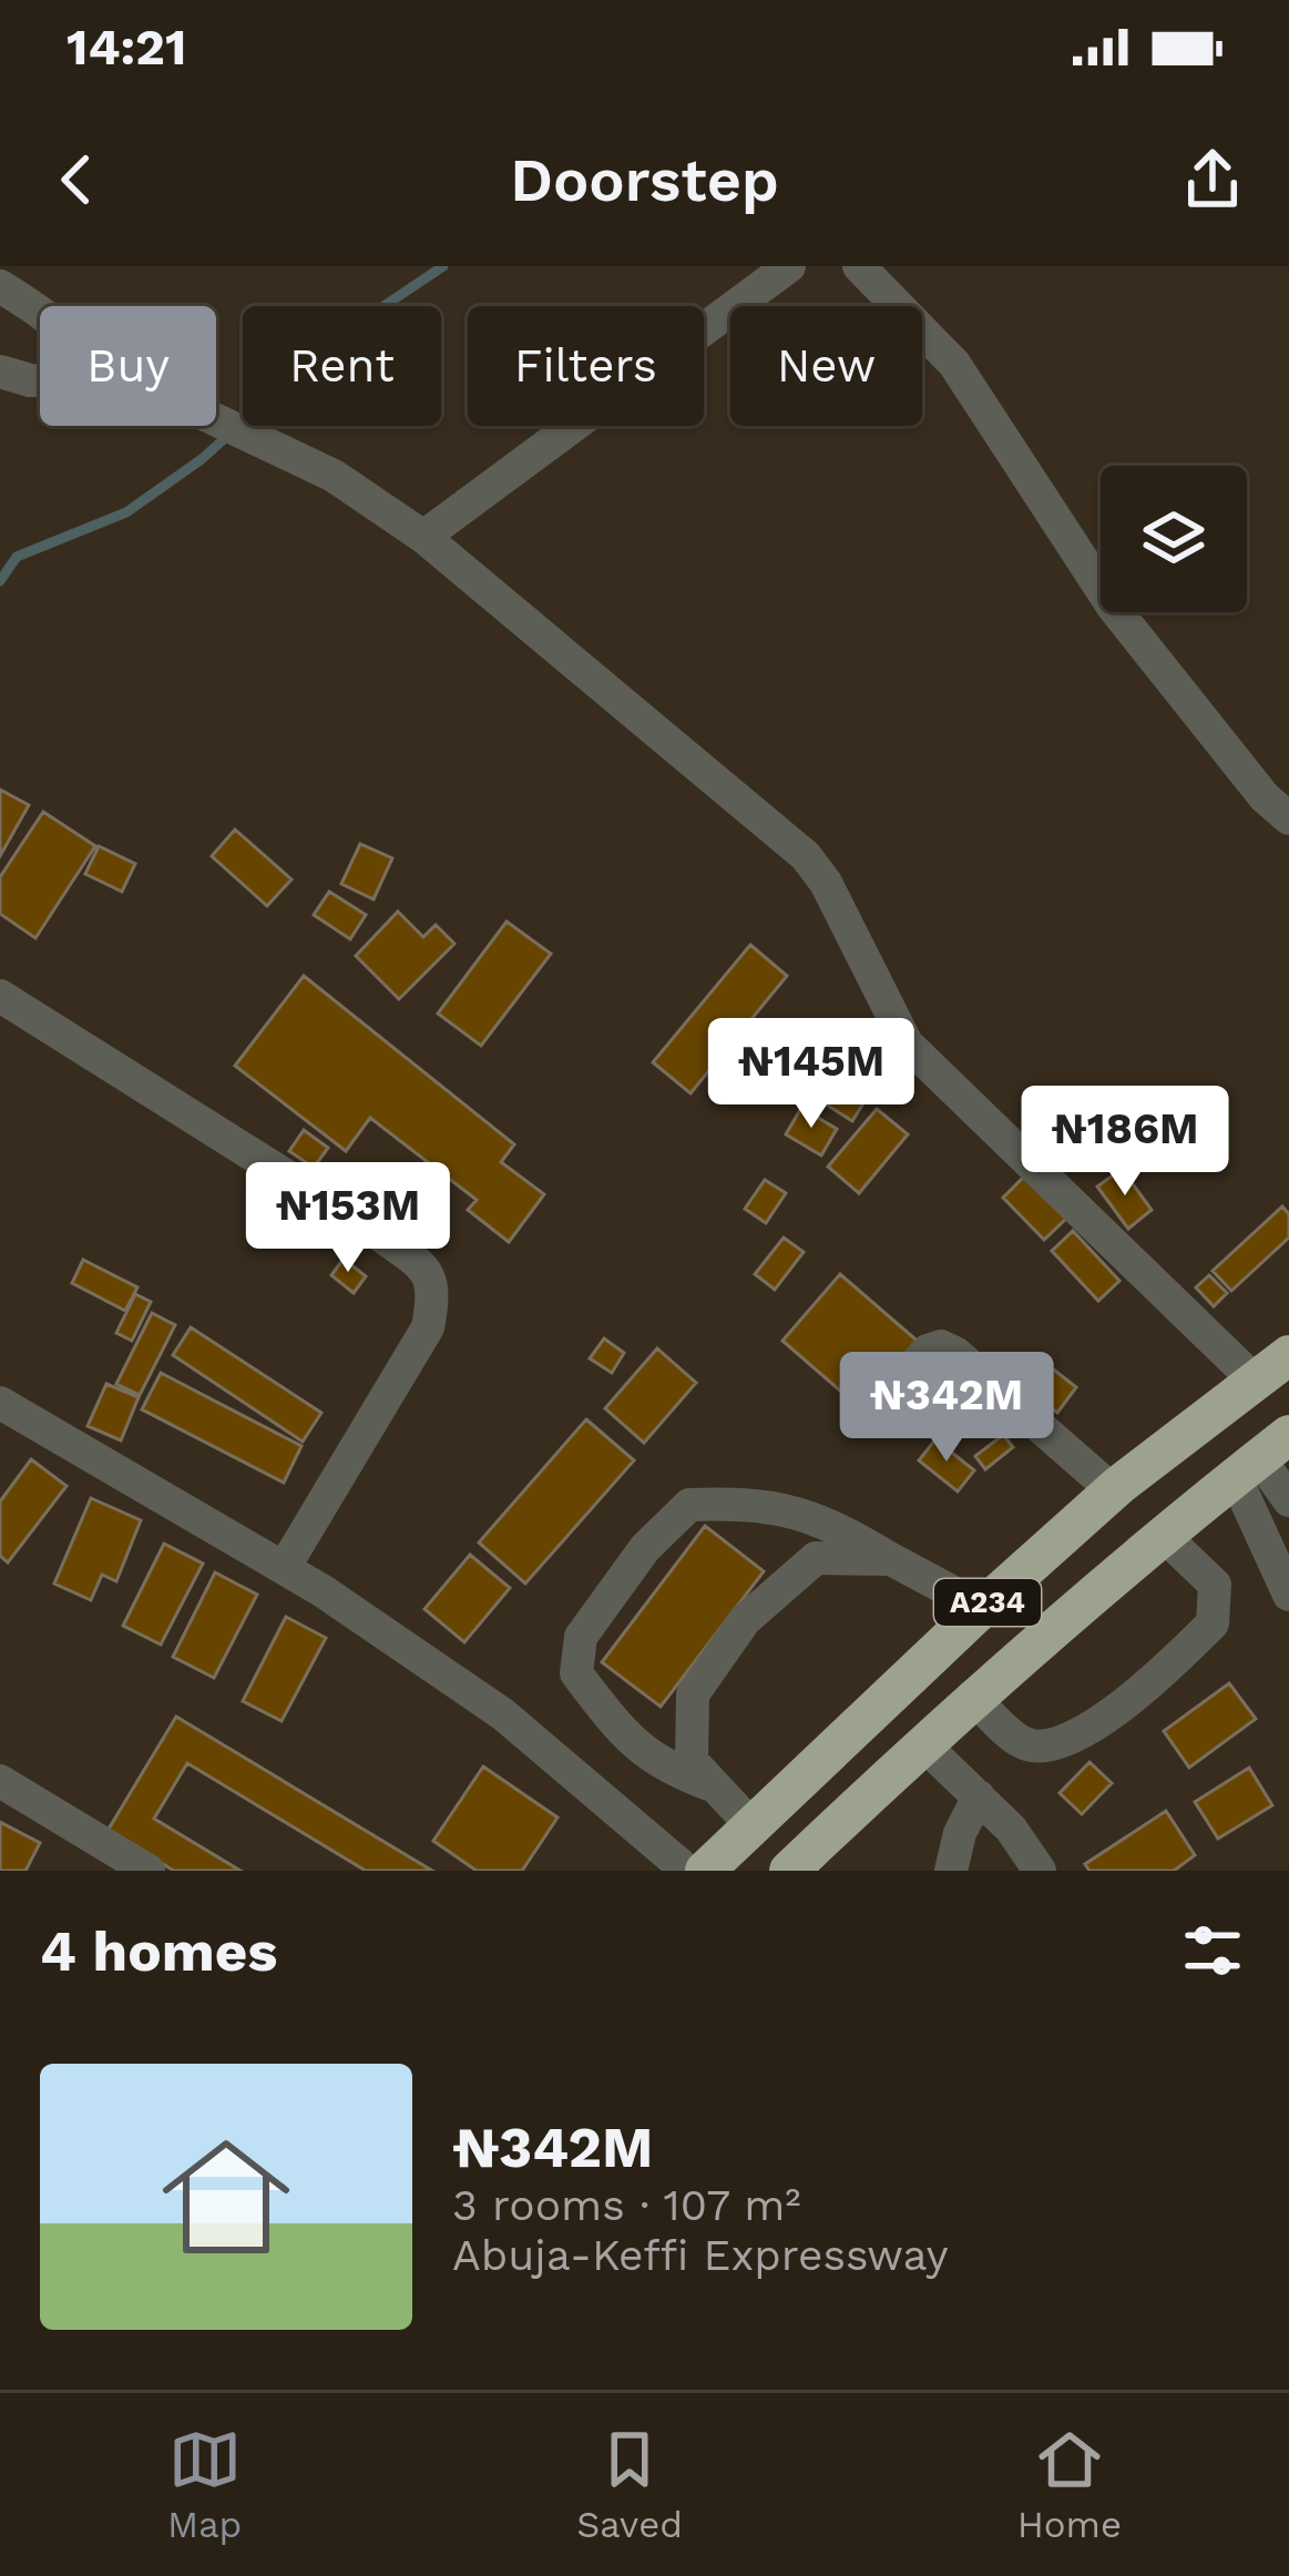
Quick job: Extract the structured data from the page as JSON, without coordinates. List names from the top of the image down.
{
  "streets": {
    "highway": ["A234"]
  },
  "page": {
    "status": "14:21",
    "header": "Doorstep",
    "chip": [
      "Buy",
      "Rent",
      "Filters",
      "New"
    ],
    "price": [
      "₦145M",
      "₦186M",
      "₦153M",
      "₦342M"
    ],
    "heading": "4 homes",
    "list": [
      {
        "name": "₦342M",
        "note": "3 rooms · 107 m² · Abuja-Keffi Expressway"
      }
    ],
    "tabs": ["Map", "Saved", "Home"]
  }
}
